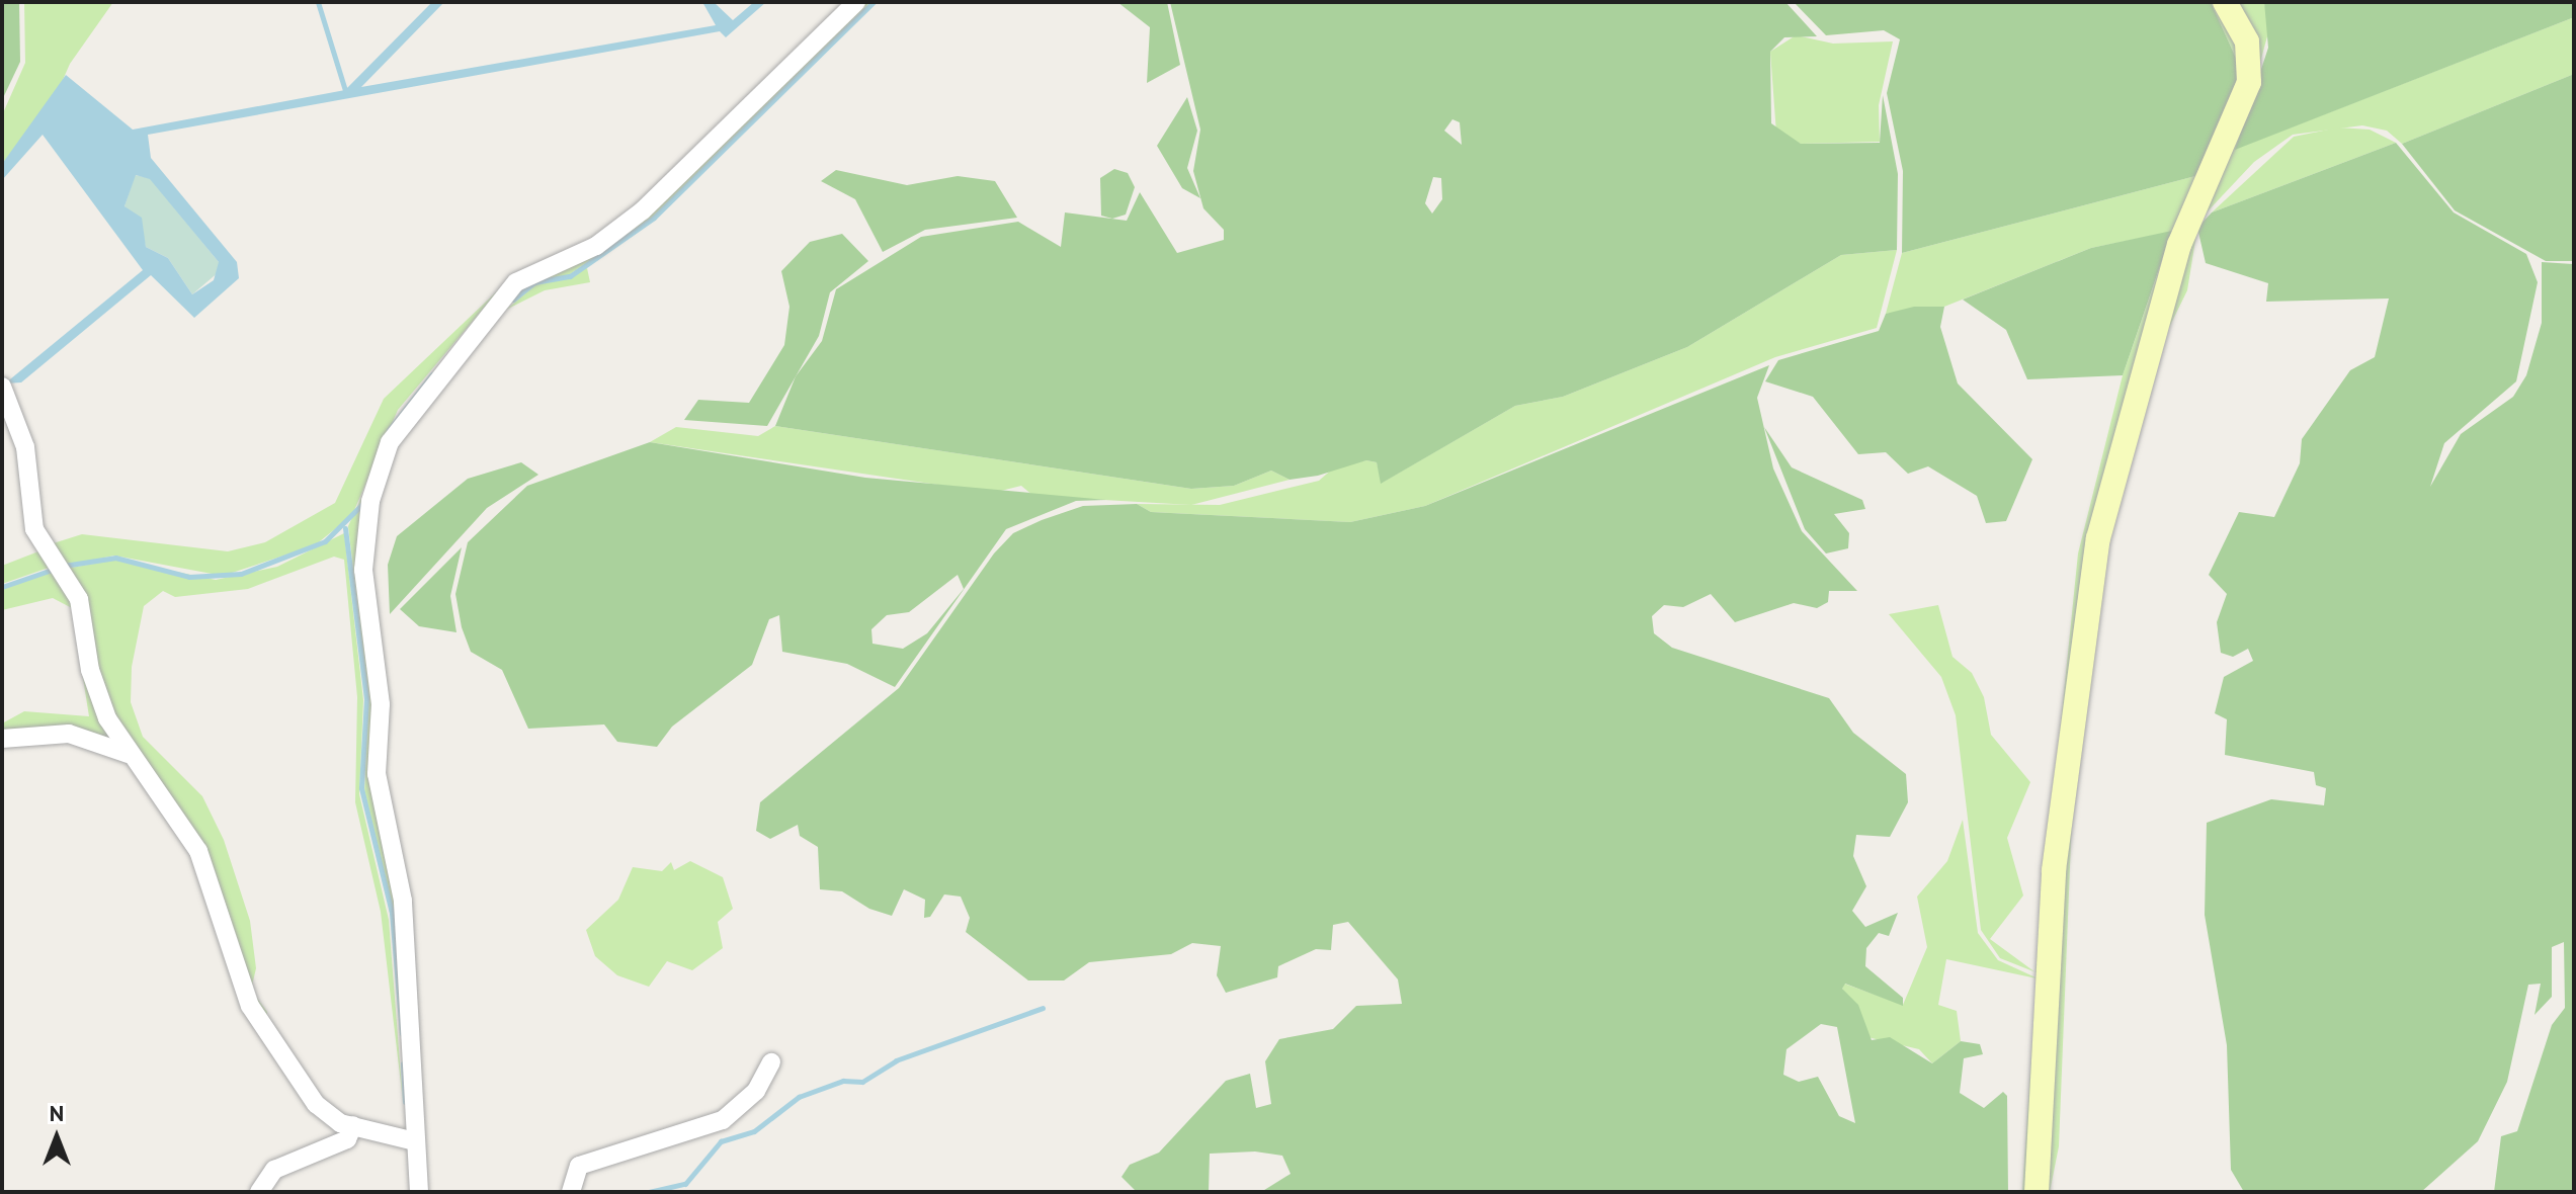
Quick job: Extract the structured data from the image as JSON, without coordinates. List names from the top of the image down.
{
  "north": "top"
}
